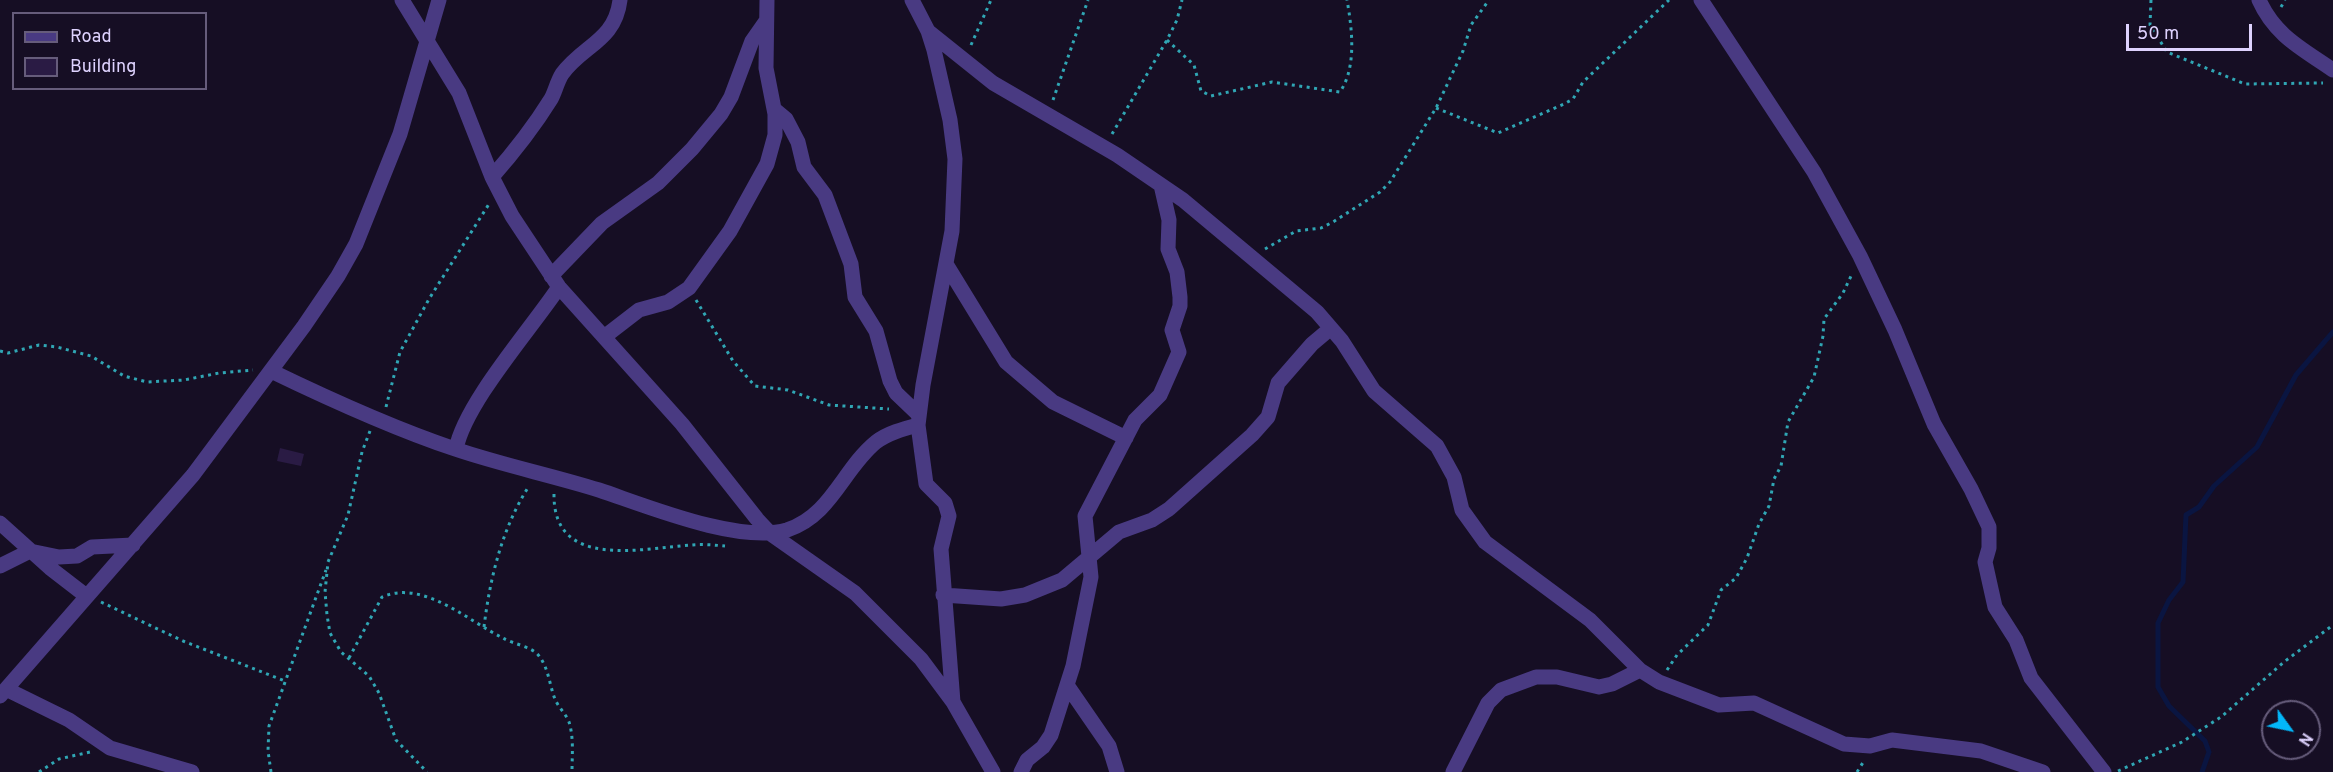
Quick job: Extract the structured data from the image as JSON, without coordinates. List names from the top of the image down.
{
  "legend": ["Road", "Building"],
  "scale_bar": "50 m",
  "north": "bottom right"
}
